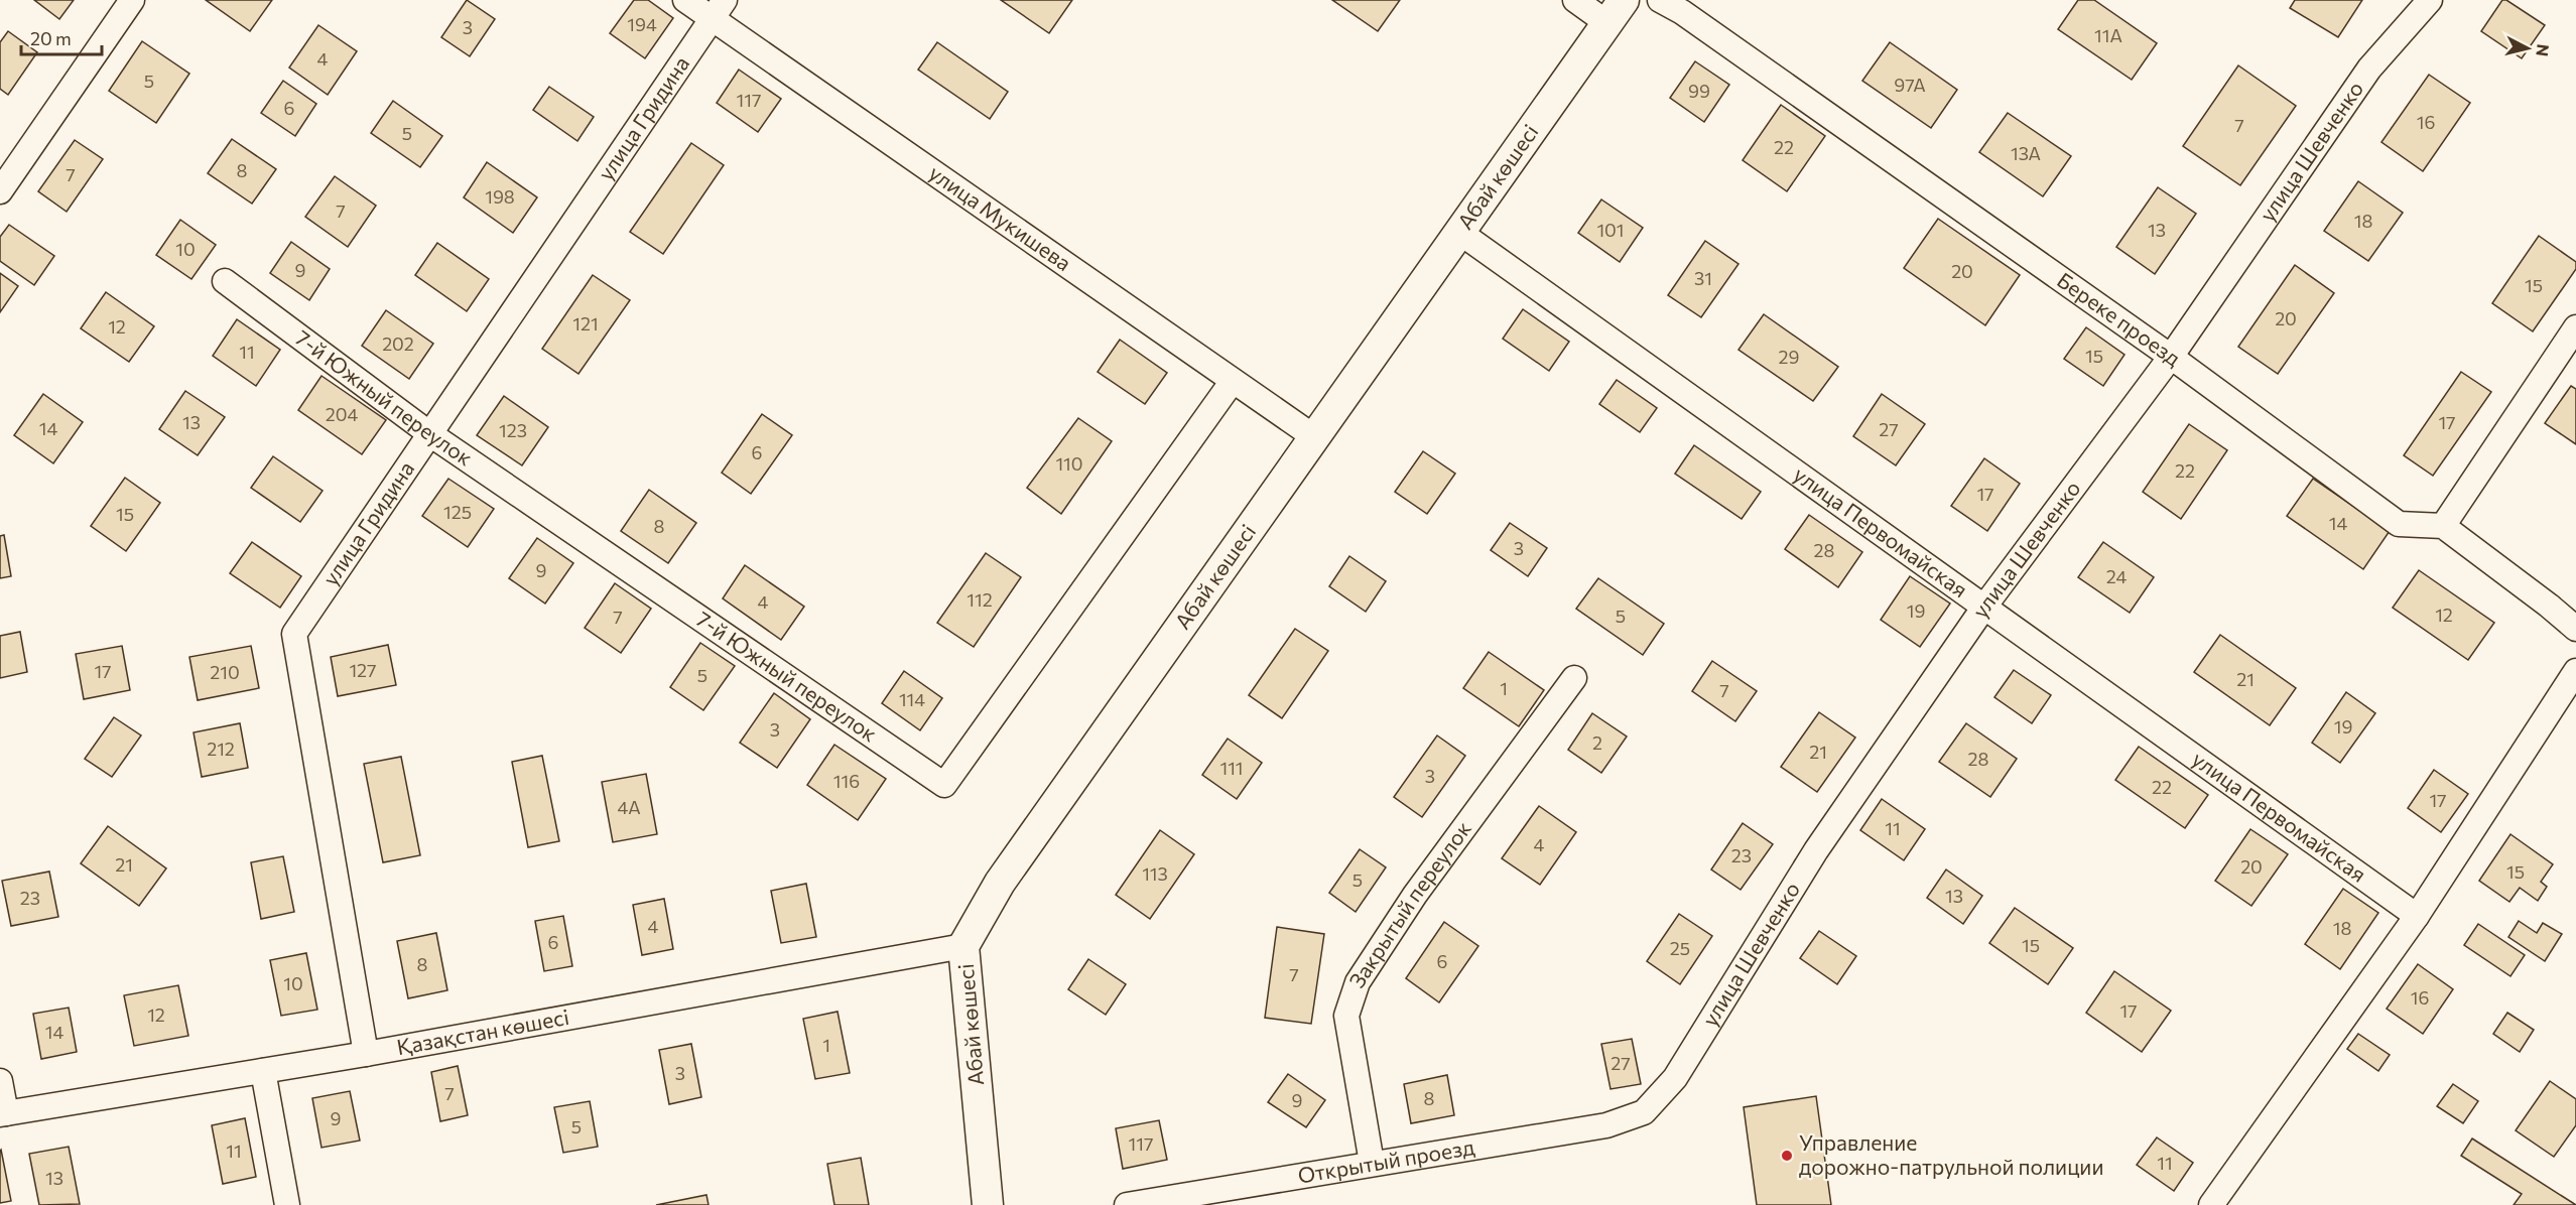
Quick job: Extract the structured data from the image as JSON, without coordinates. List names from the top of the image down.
{
  "streets": {
    "street": [
      "улица Гридина",
      "улица Шевченко",
      "Абай көшесі",
      "улица Мукишева",
      "Береке проезд",
      "7-й Южный переулок",
      "улица Первомайская",
      "Закрытый переулок",
      "Қазақстан көшесі",
      "Открытый проезд"
    ]
  },
  "crossings": [
    ["улица Гридина", "улица Мукишева"],
    ["улица Гридина", "7-й Южный переулок"],
    ["улица Гридина", "Қазақстан көшесі"],
    ["улица Шевченко", "Береке проезд"],
    ["улица Шевченко", "улица Первомайская"],
    ["улица Шевченко", "Открытый проезд"],
    ["Абай көшесі", "улица Мукишева"],
    ["Абай көшесі", "улица Первомайская"],
    ["Абай көшесі", "Қазақстан көшесі"],
    ["улица Мукишева", "7-й Южный переулок"],
    ["Закрытый переулок", "Открытый проезд"]
  ],
  "places": ["Управление дорожно-патрульной полиции"],
  "house_numbers": [
    "194",
    "3",
    "11А",
    "4",
    "5",
    "97А",
    "99",
    "117",
    "6",
    "16",
    "7",
    "5",
    "22",
    "13А",
    "8",
    "7",
    "198",
    "7",
    "18",
    "101",
    "13",
    "10",
    "9",
    "20",
    "31",
    "15",
    "20",
    "121",
    "12",
    "202",
    "11",
    "15",
    "29",
    "204",
    "13",
    "17",
    "14",
    "27",
    "123",
    "6",
    "110",
    "22",
    "17",
    "125",
    "15",
    "14",
    "8",
    "3",
    "28",
    "9",
    "24",
    "112",
    "4",
    "19",
    "12",
    "5",
    "7",
    "127",
    "17",
    "210",
    "5",
    "21",
    "1",
    "7",
    "114",
    "19",
    "3",
    "2",
    "212",
    "21",
    "28",
    "111",
    "3",
    "116",
    "22",
    "17",
    "4А",
    "11",
    "4",
    "23",
    "21",
    "20",
    "15",
    "113",
    "5",
    "13",
    "23",
    "4",
    "18",
    "6",
    "15",
    "25",
    "6",
    "8",
    "7",
    "10",
    "16",
    "17",
    "12",
    "14",
    "1",
    "27",
    "3",
    "7",
    "8",
    "9",
    "9",
    "5",
    "117",
    "11",
    "11",
    "13"
  ],
  "scale_bar": "20 m",
  "north": "right"
}
